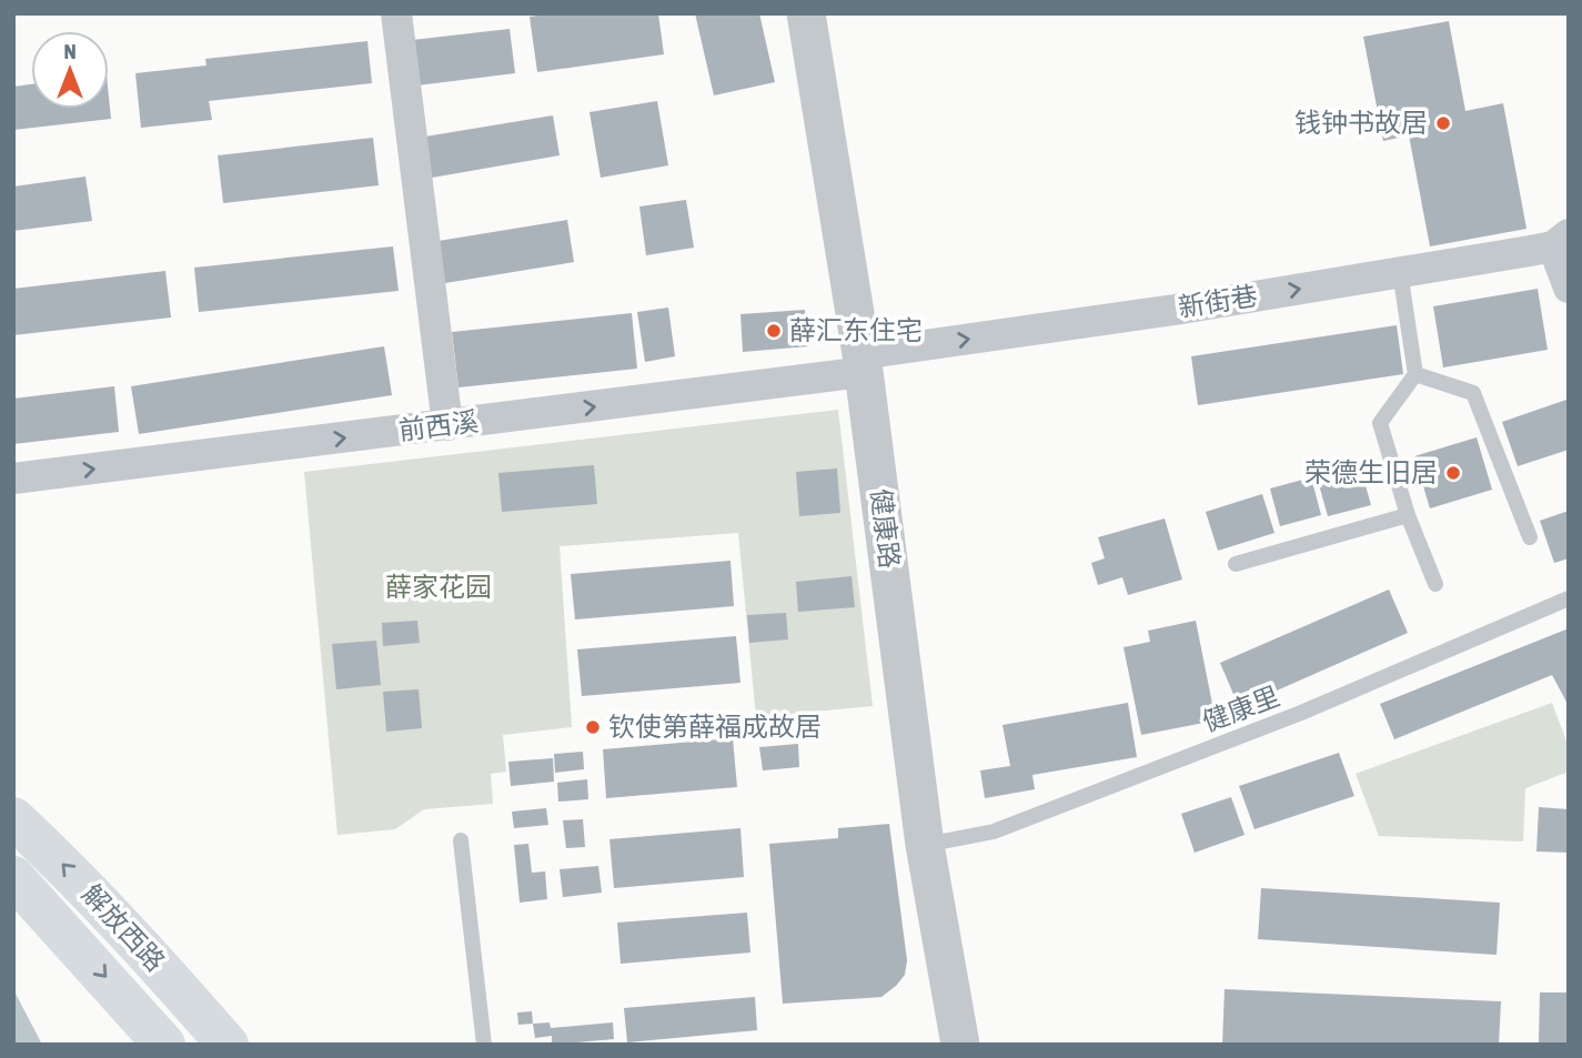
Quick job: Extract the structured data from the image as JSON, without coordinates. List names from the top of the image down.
{
  "streets": {
    "main road": ["解放西路"],
    "street": ["新街巷", "前西溪", "健康路"],
    "lane": ["健康里"]
  },
  "crossings": [
    ["新街巷", "前西溪"],
    ["新街巷", "健康路"],
    ["前西溪", "健康路"],
    ["健康路", "健康里"]
  ],
  "one_way": ["新街巷", "前西溪"],
  "parks": ["薛家花园"],
  "places": [
    "钱钟书故居",
    "薛汇东住宅",
    "荣德生旧居",
    "钦使第薛福成故居"
  ],
  "north": "top"
}
